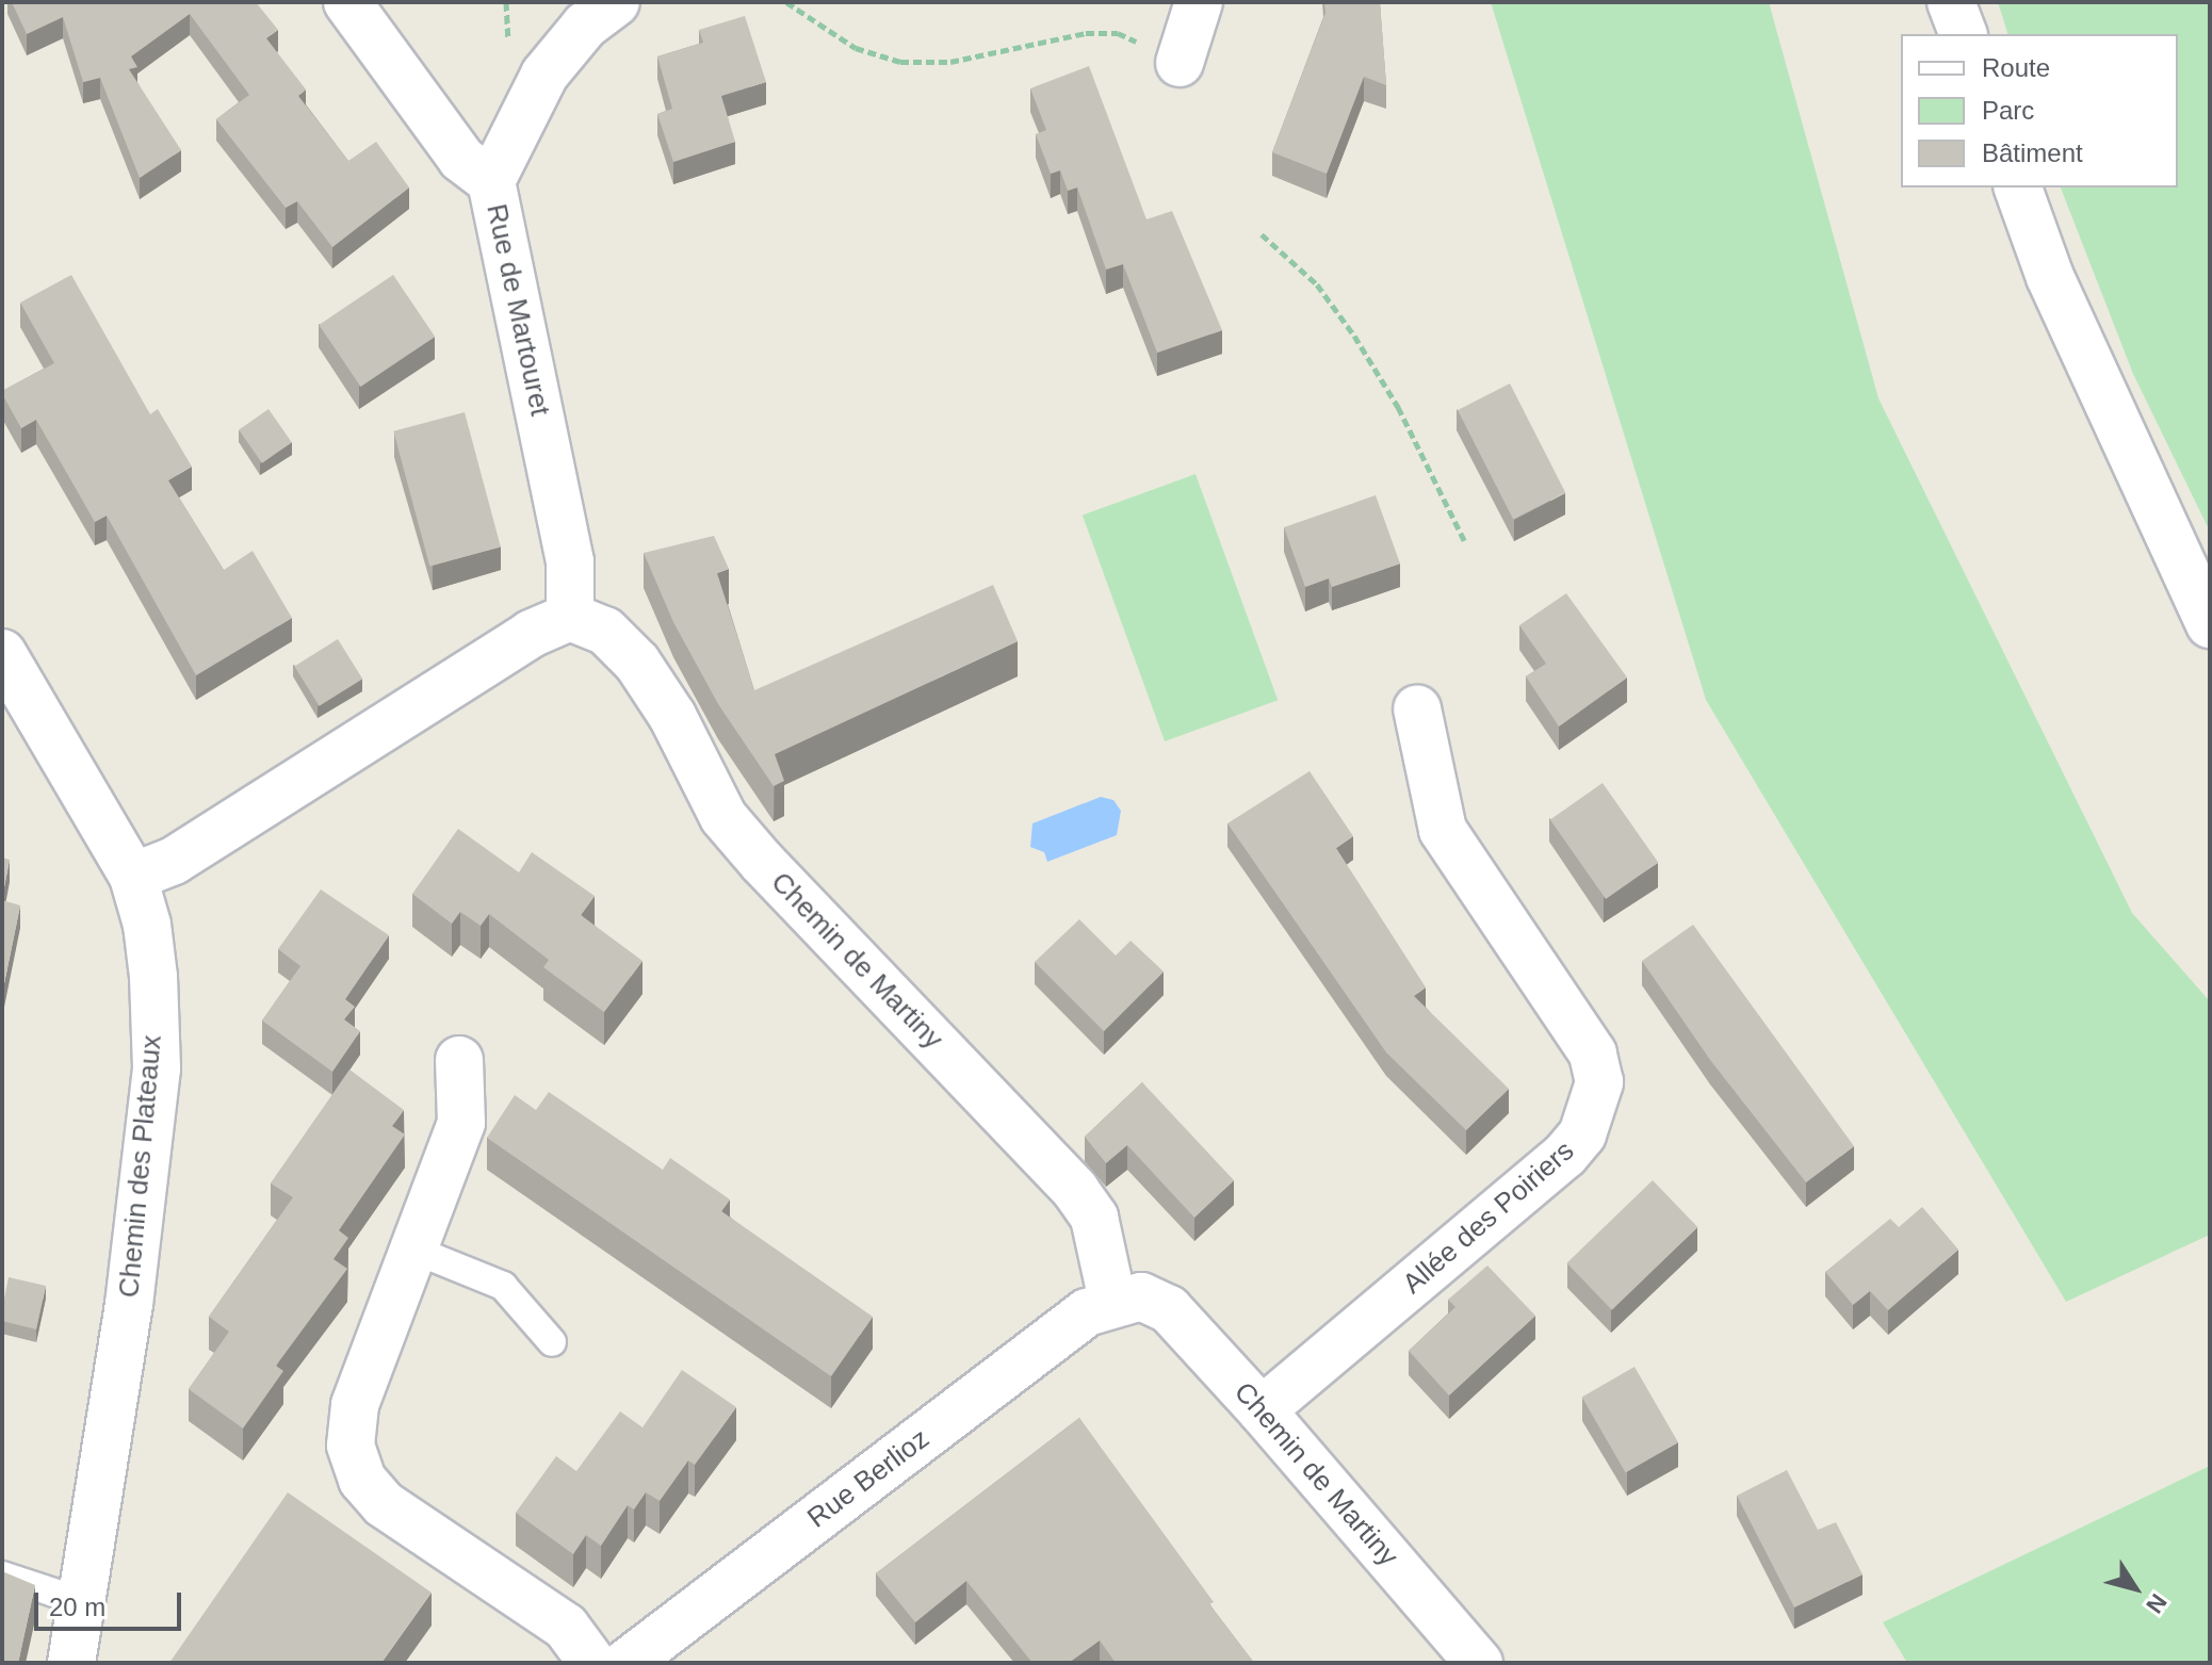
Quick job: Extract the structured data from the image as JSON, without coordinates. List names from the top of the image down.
{
  "streets": {
    "street": [
      "Rue de Martouret",
      "Chemin de Martiny",
      "Chemin des Plateaux",
      "Allée des Poiriers",
      "Rue Berlioz"
    ]
  },
  "crossings": [
    ["Rue de Martouret", "Chemin de Martiny"],
    ["Chemin de Martiny", "Allée des Poiriers"],
    ["Chemin de Martiny", "Rue Berlioz"]
  ],
  "legend": ["Route", "Parc", "Bâtiment"],
  "scale_bar": "20 m",
  "north": "bottom right"
}
